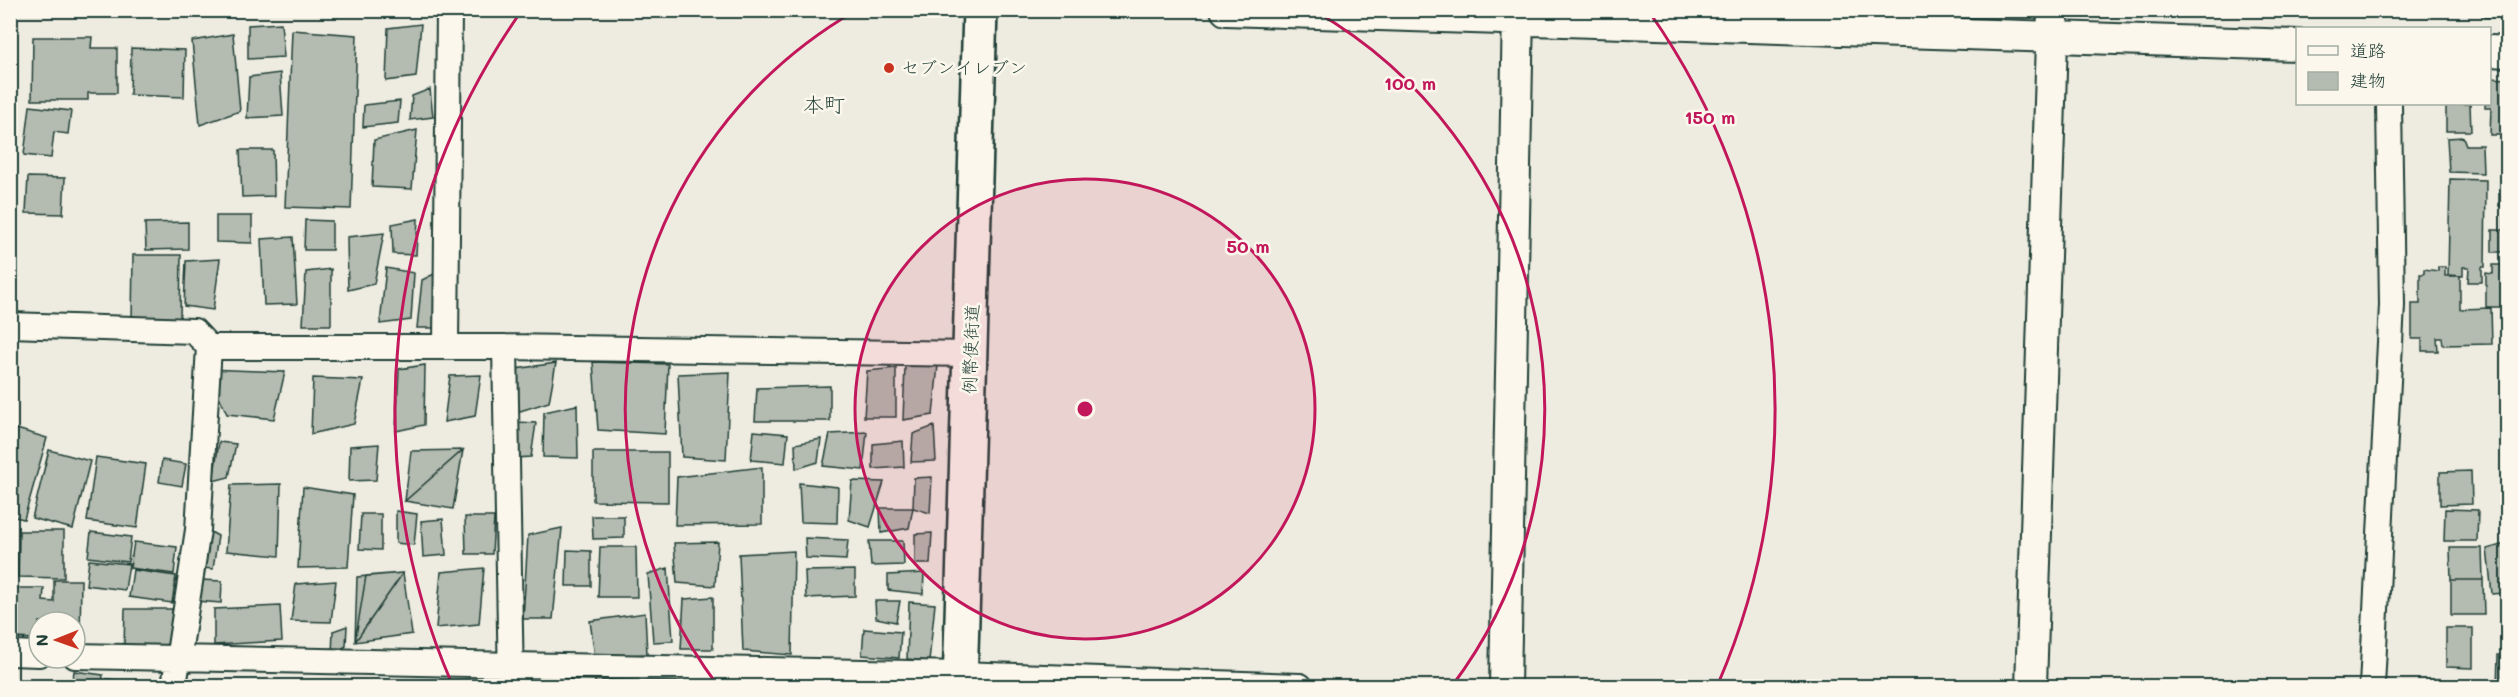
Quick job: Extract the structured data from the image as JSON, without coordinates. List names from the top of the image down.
{
  "streets": {
    "main road": ["例幣使街道"]
  },
  "districts": ["本町"],
  "places": ["セブンイレブン"],
  "legend": ["道路", "建物"],
  "north": "left",
  "rings": ["100 m", "150 m", "50 m"]
}
